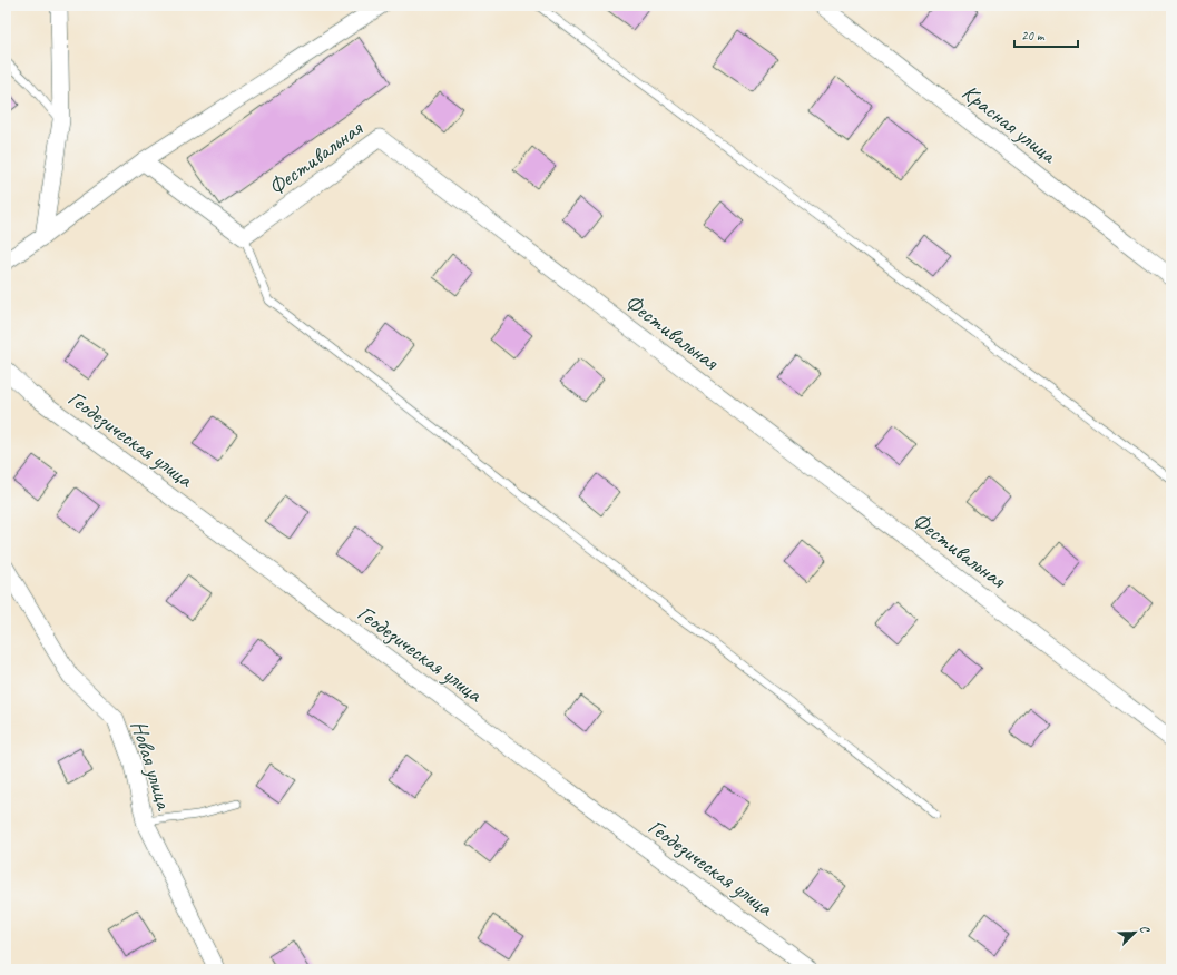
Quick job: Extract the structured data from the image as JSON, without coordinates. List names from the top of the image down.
{
  "streets": {
    "street": [
      "Красная улица",
      "Фестивальная",
      "Геодезическая улица",
      "Новая улица"
    ]
  },
  "scale_bar": "20 m",
  "north": "top right"
}
